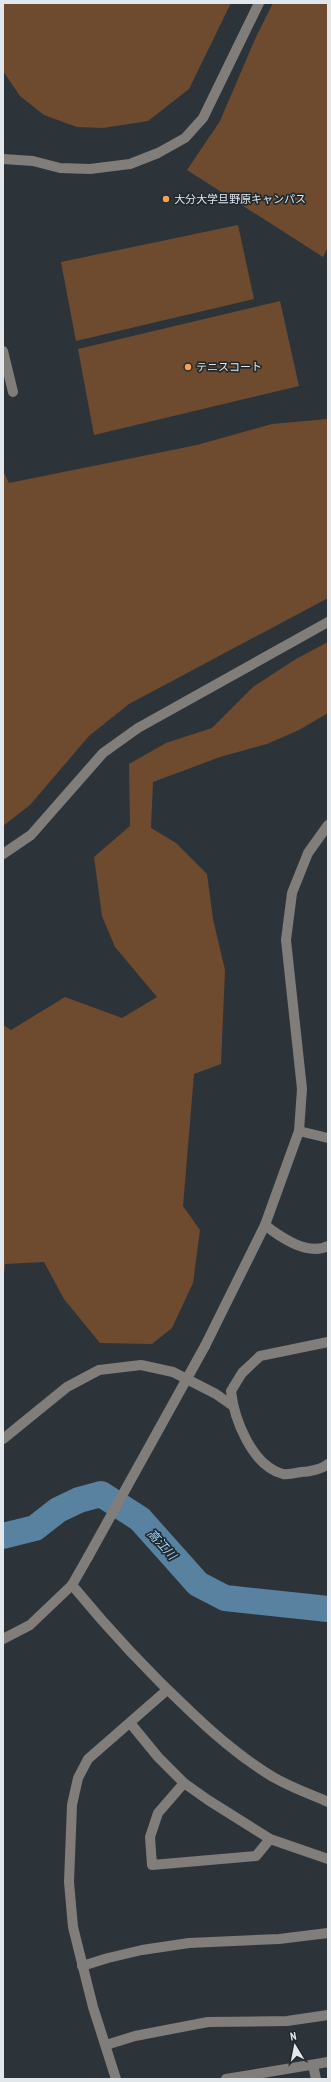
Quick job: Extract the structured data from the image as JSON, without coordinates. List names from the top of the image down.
{
  "water": ["高江川"],
  "places": ["大分大学旦野原キャンパス", "テニスコート"],
  "north": "top"
}
